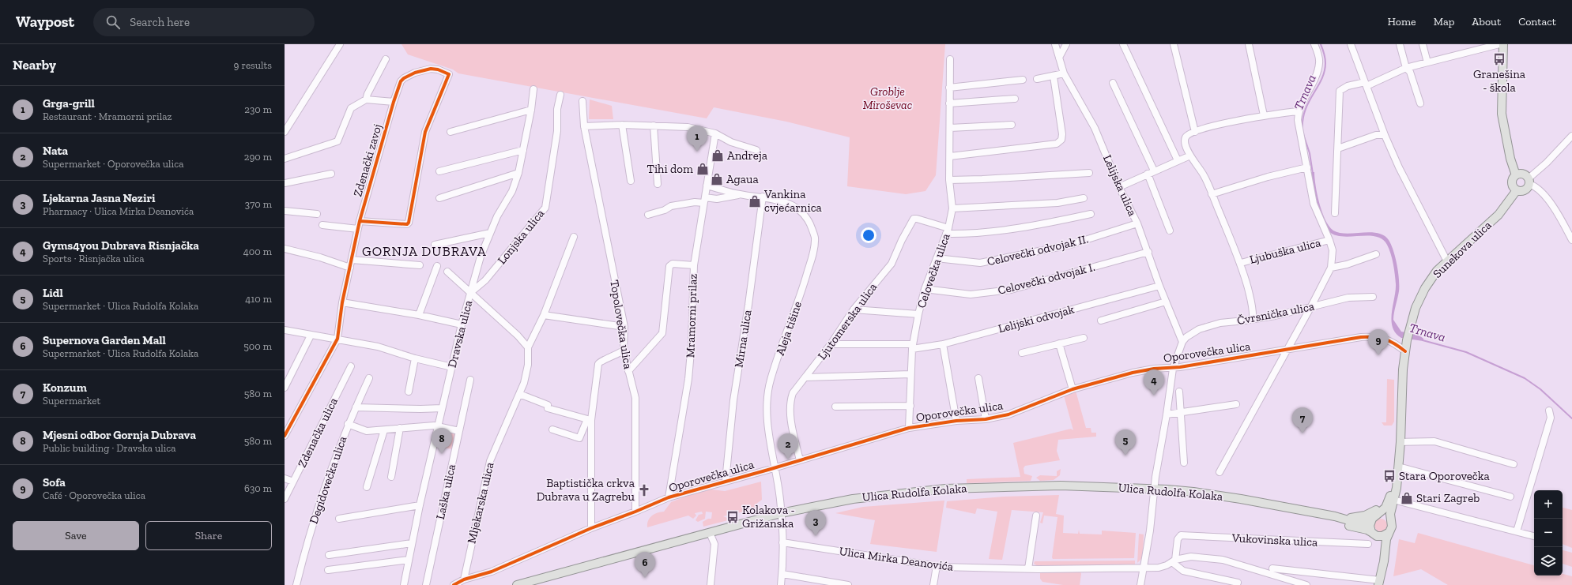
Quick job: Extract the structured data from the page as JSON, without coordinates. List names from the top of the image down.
{
  "streets": {
    "main road": ["Sunekova ulica", "Ulica Rudolfa Kolaka"],
    "street": [
      "Zdenački zavoj",
      "Lelijska ulica",
      "Lonjska ulica",
      "Celovečki odvojak II.",
      "Ljubuška ulica",
      "Celovečka ulica",
      "Celovečki odvojak I.",
      "Čvrsnička ulica",
      "Mramorni prilaz",
      "Lelijski odvojak",
      "Ljutomerska ulica",
      "Topolovečka ulica",
      "Aleja tišine",
      "Dravska ulica",
      "Mirna ulica",
      "Oporovečka ulica",
      "Zdenačka ulica",
      "Degidovečka ulica",
      "Laška ulica",
      "Mljekarska ulica",
      "Vukovinska ulica",
      "Ulica Mirka Deanovića"
    ]
  },
  "crossings": [
    ["Lelijska ulica", "Celovečki odvojak II."],
    ["Lelijska ulica", "Celovečki odvojak I."],
    ["Lelijska ulica", "Čvrsnička ulica"],
    ["Lelijska ulica", "Lelijski odvojak"],
    ["Lonjska ulica", "Dravska ulica"],
    ["Sunekova ulica", "Oporovečka ulica"],
    ["Celovečki odvojak II.", "Celovečka ulica"],
    ["Ljubuška ulica", "Čvrsnička ulica"],
    ["Celovečka ulica", "Celovečki odvojak I."],
    ["Celovečka ulica", "Lelijski odvojak"],
    ["Celovečka ulica", "Ljutomerska ulica"],
    ["Celovečka ulica", "Oporovečka ulica"],
    ["Mramorni prilaz", "Aleja tišine"],
    ["Mramorni prilaz", "Oporovečka ulica"],
    ["Lelijski odvojak", "Ljutomerska ulica"],
    ["Lelijski odvojak", "Oporovečka ulica"],
    ["Ljutomerska ulica", "Oporovečka ulica"],
    ["Topolovečka ulica", "Oporovečka ulica"],
    ["Aleja tišine", "Mirna ulica"],
    ["Aleja tišine", "Oporovečka ulica"],
    ["Aleja tišine", "Ulica Rudolfa Kolaka"],
    ["Aleja tišine", "Ulica Mirka Deanovića"],
    ["Mirna ulica", "Oporovečka ulica"],
    ["Oporovečka ulica", "Mljekarska ulica"],
    ["Vukovinska ulica", "Ulica Mirka Deanovića"]
  ],
  "districts": ["GORNJA DUBRAVA"],
  "water": ["Trnava"],
  "parks": ["Groblje Miroševac"],
  "places": {
    "bus stop": ["Granešina - škola", "Stara Oporovečka", "Kolakova - Grižanska"],
    "shop": [
      "Andreja",
      "Tihi dom",
      "Agaua",
      "Vankina cvjećarnica",
      "Stari Zagreb"
    ],
    "church": ["Baptistička crkva Dubrava u Zagrebu"]
  },
  "page": {
    "header": "Waypost",
    "search": "Search here",
    "nav": [
      "Home",
      "Map",
      "About",
      "Contact"
    ],
    "heading": ["Nearby", "9 results"],
    "list": [
      {
        "mark": "1",
        "name": "Grga-grill",
        "note": "Restaurant · Mramorni prilaz",
        "value": "230 m"
      },
      {
        "mark": "2",
        "name": "Nata",
        "note": "Supermarket · Oporovečka ulica",
        "value": "290 m"
      },
      {
        "mark": "3",
        "name": "Ljekarna Jasna Neziri",
        "note": "Pharmacy · Ulica Mirka Deanovića",
        "value": "370 m"
      },
      {
        "mark": "4",
        "name": "Gyms4you Dubrava Risnjačka",
        "note": "Sports · Risnjačka ulica",
        "value": "400 m"
      },
      {
        "mark": "5",
        "name": "Lidl",
        "note": "Supermarket · Ulica Rudolfa Kolaka",
        "value": "410 m"
      },
      {
        "mark": "6",
        "name": "Supernova Garden Mall",
        "note": "Supermarket · Ulica Rudolfa Kolaka",
        "value": "500 m"
      },
      {
        "mark": "7",
        "name": "Konzum",
        "note": "Supermarket",
        "value": "580 m"
      },
      {
        "mark": "8",
        "name": "Mjesni odbor Gornja Dubrava",
        "note": "Public building · Dravska ulica",
        "value": "580 m"
      },
      {
        "mark": "9",
        "name": "Sofa",
        "note": "Café · Oporovečka ulica",
        "value": "630 m"
      }
    ],
    "pins": [
      "1",
      "9",
      "4",
      "7",
      "8",
      "5",
      "2",
      "3",
      "6"
    ],
    "map_buttons": ["+", "−"],
    "buttons": ["Save", "Share"]
  }
}
